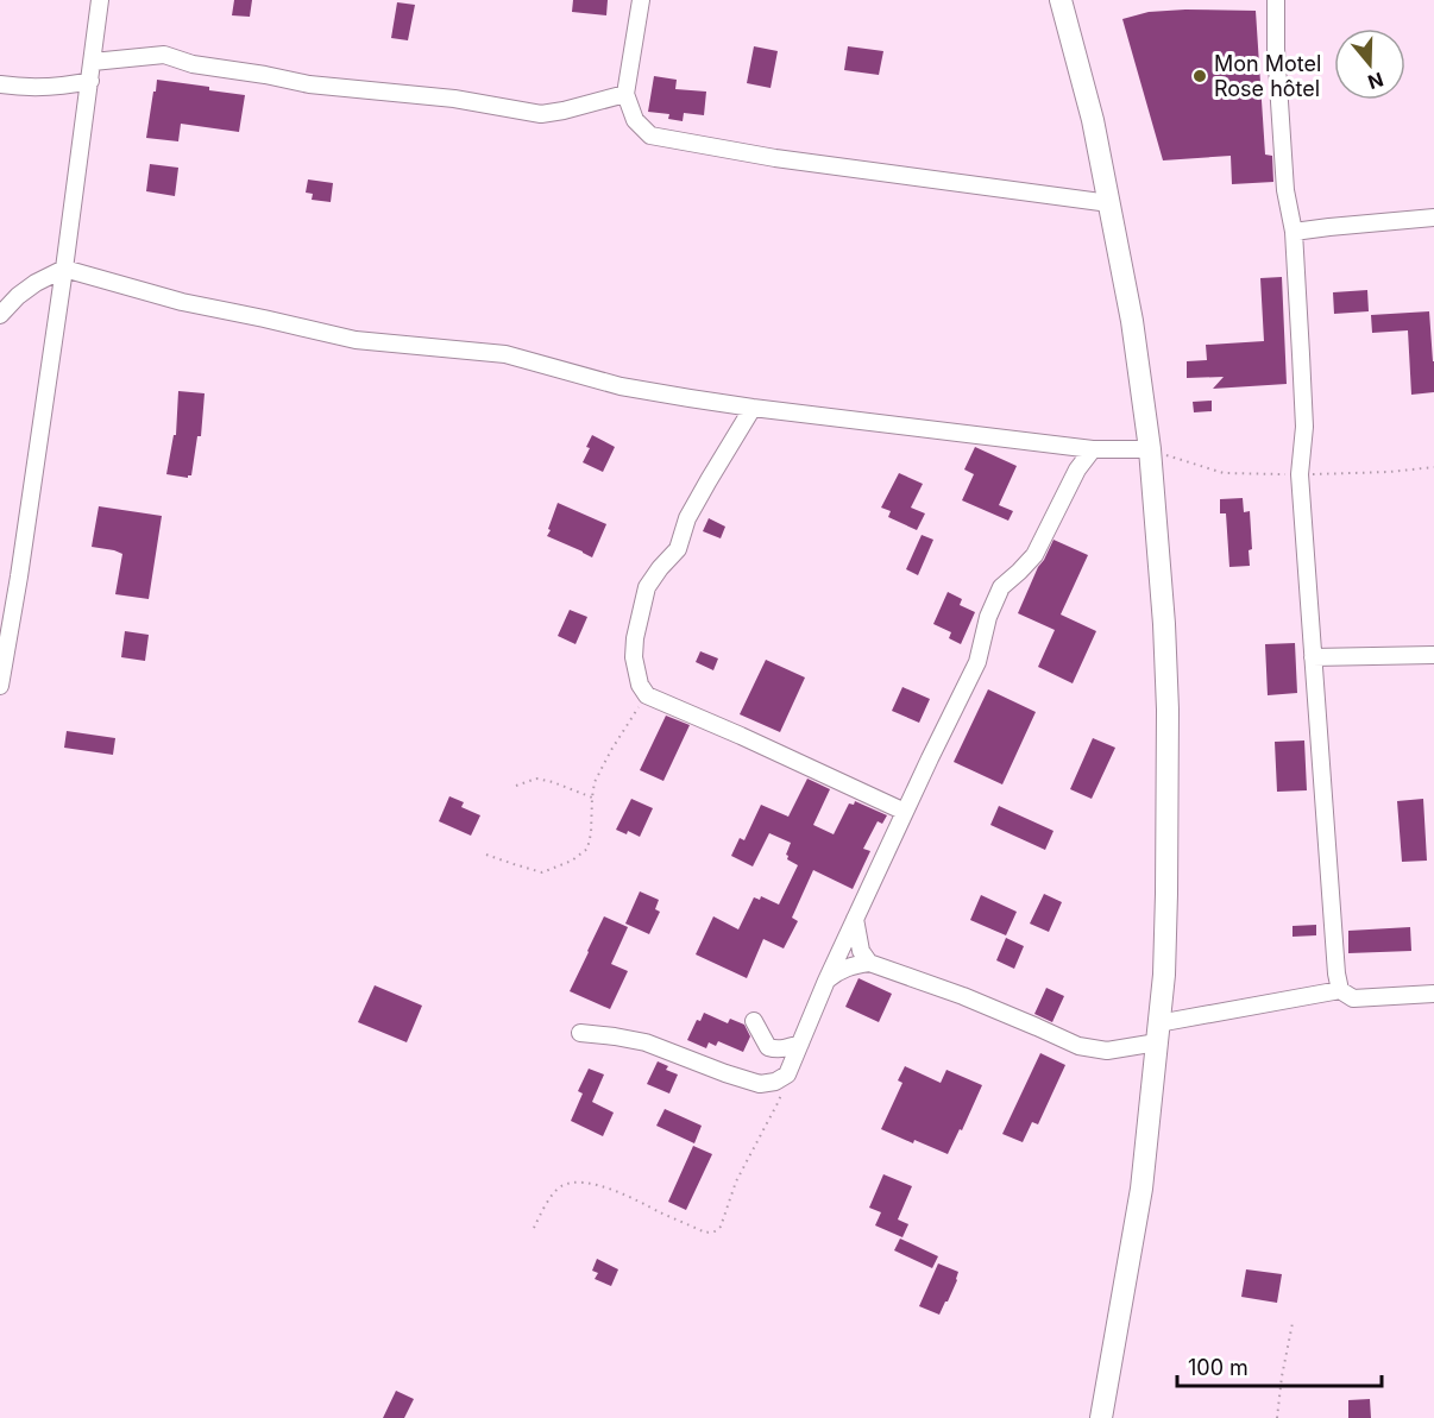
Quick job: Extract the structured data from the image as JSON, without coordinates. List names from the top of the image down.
{
  "places": ["Mon Motel Rose hôtel"],
  "scale_bar": "100 m",
  "north": "bottom"
}
